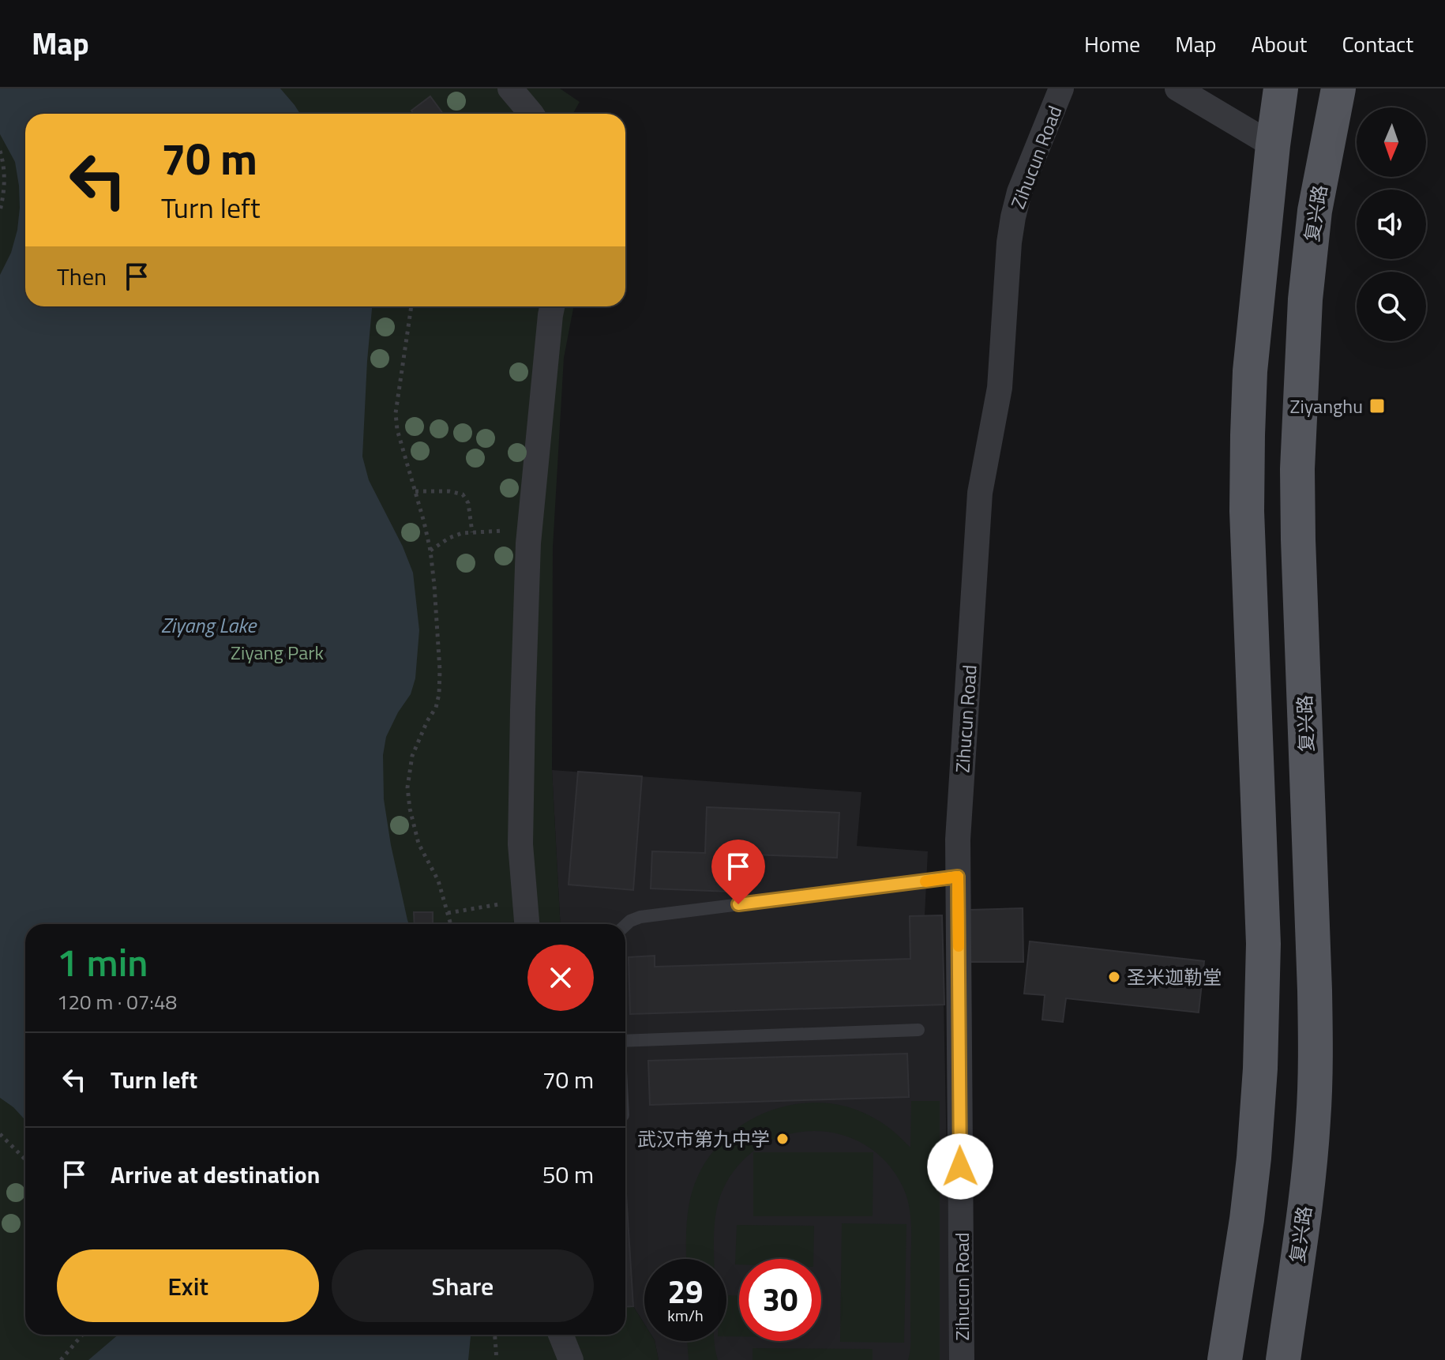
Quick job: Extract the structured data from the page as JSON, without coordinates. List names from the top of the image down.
{
  "streets": {
    "main road": ["复兴路"],
    "street": ["Zihucun Road"]
  },
  "water": ["Ziyang Lake"],
  "parks": ["Ziyang Park"],
  "places": {
    "transit": ["Ziyanghu"],
    "other": ["圣米迦勒堂", "武汉市第九中学"]
  },
  "north": "bottom",
  "page": {
    "header": "Map",
    "nav": [
      "Home",
      "Map",
      "About",
      "Contact"
    ],
    "turn": ["70 m", "Turn left"],
    "then": "Then",
    "heading": ["1 min", "120 m · 07:48"],
    "list": [
      {
        "name": "Turn left",
        "value": "70 m"
      },
      {
        "name": "Arrive at destination",
        "value": "50 m"
      }
    ],
    "buttons": ["Exit", "Share"],
    "speed": "29 km/h",
    "limit": "30"
  }
}
